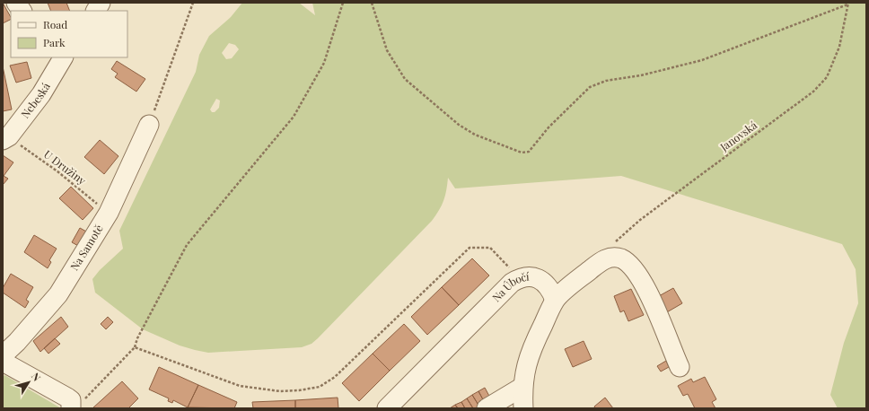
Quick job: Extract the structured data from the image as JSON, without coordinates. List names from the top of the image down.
{
  "streets": {
    "street": ["Nebeská", "Na Samotě", "Na Úbočí"],
    "path": ["Janovská", "U Družiny"]
  },
  "crossings": [
    ["Nebeská", "U Družiny"],
    ["U Družiny", "Na Samotě"]
  ],
  "legend": ["Road", "Park"],
  "north": "top right"
}
